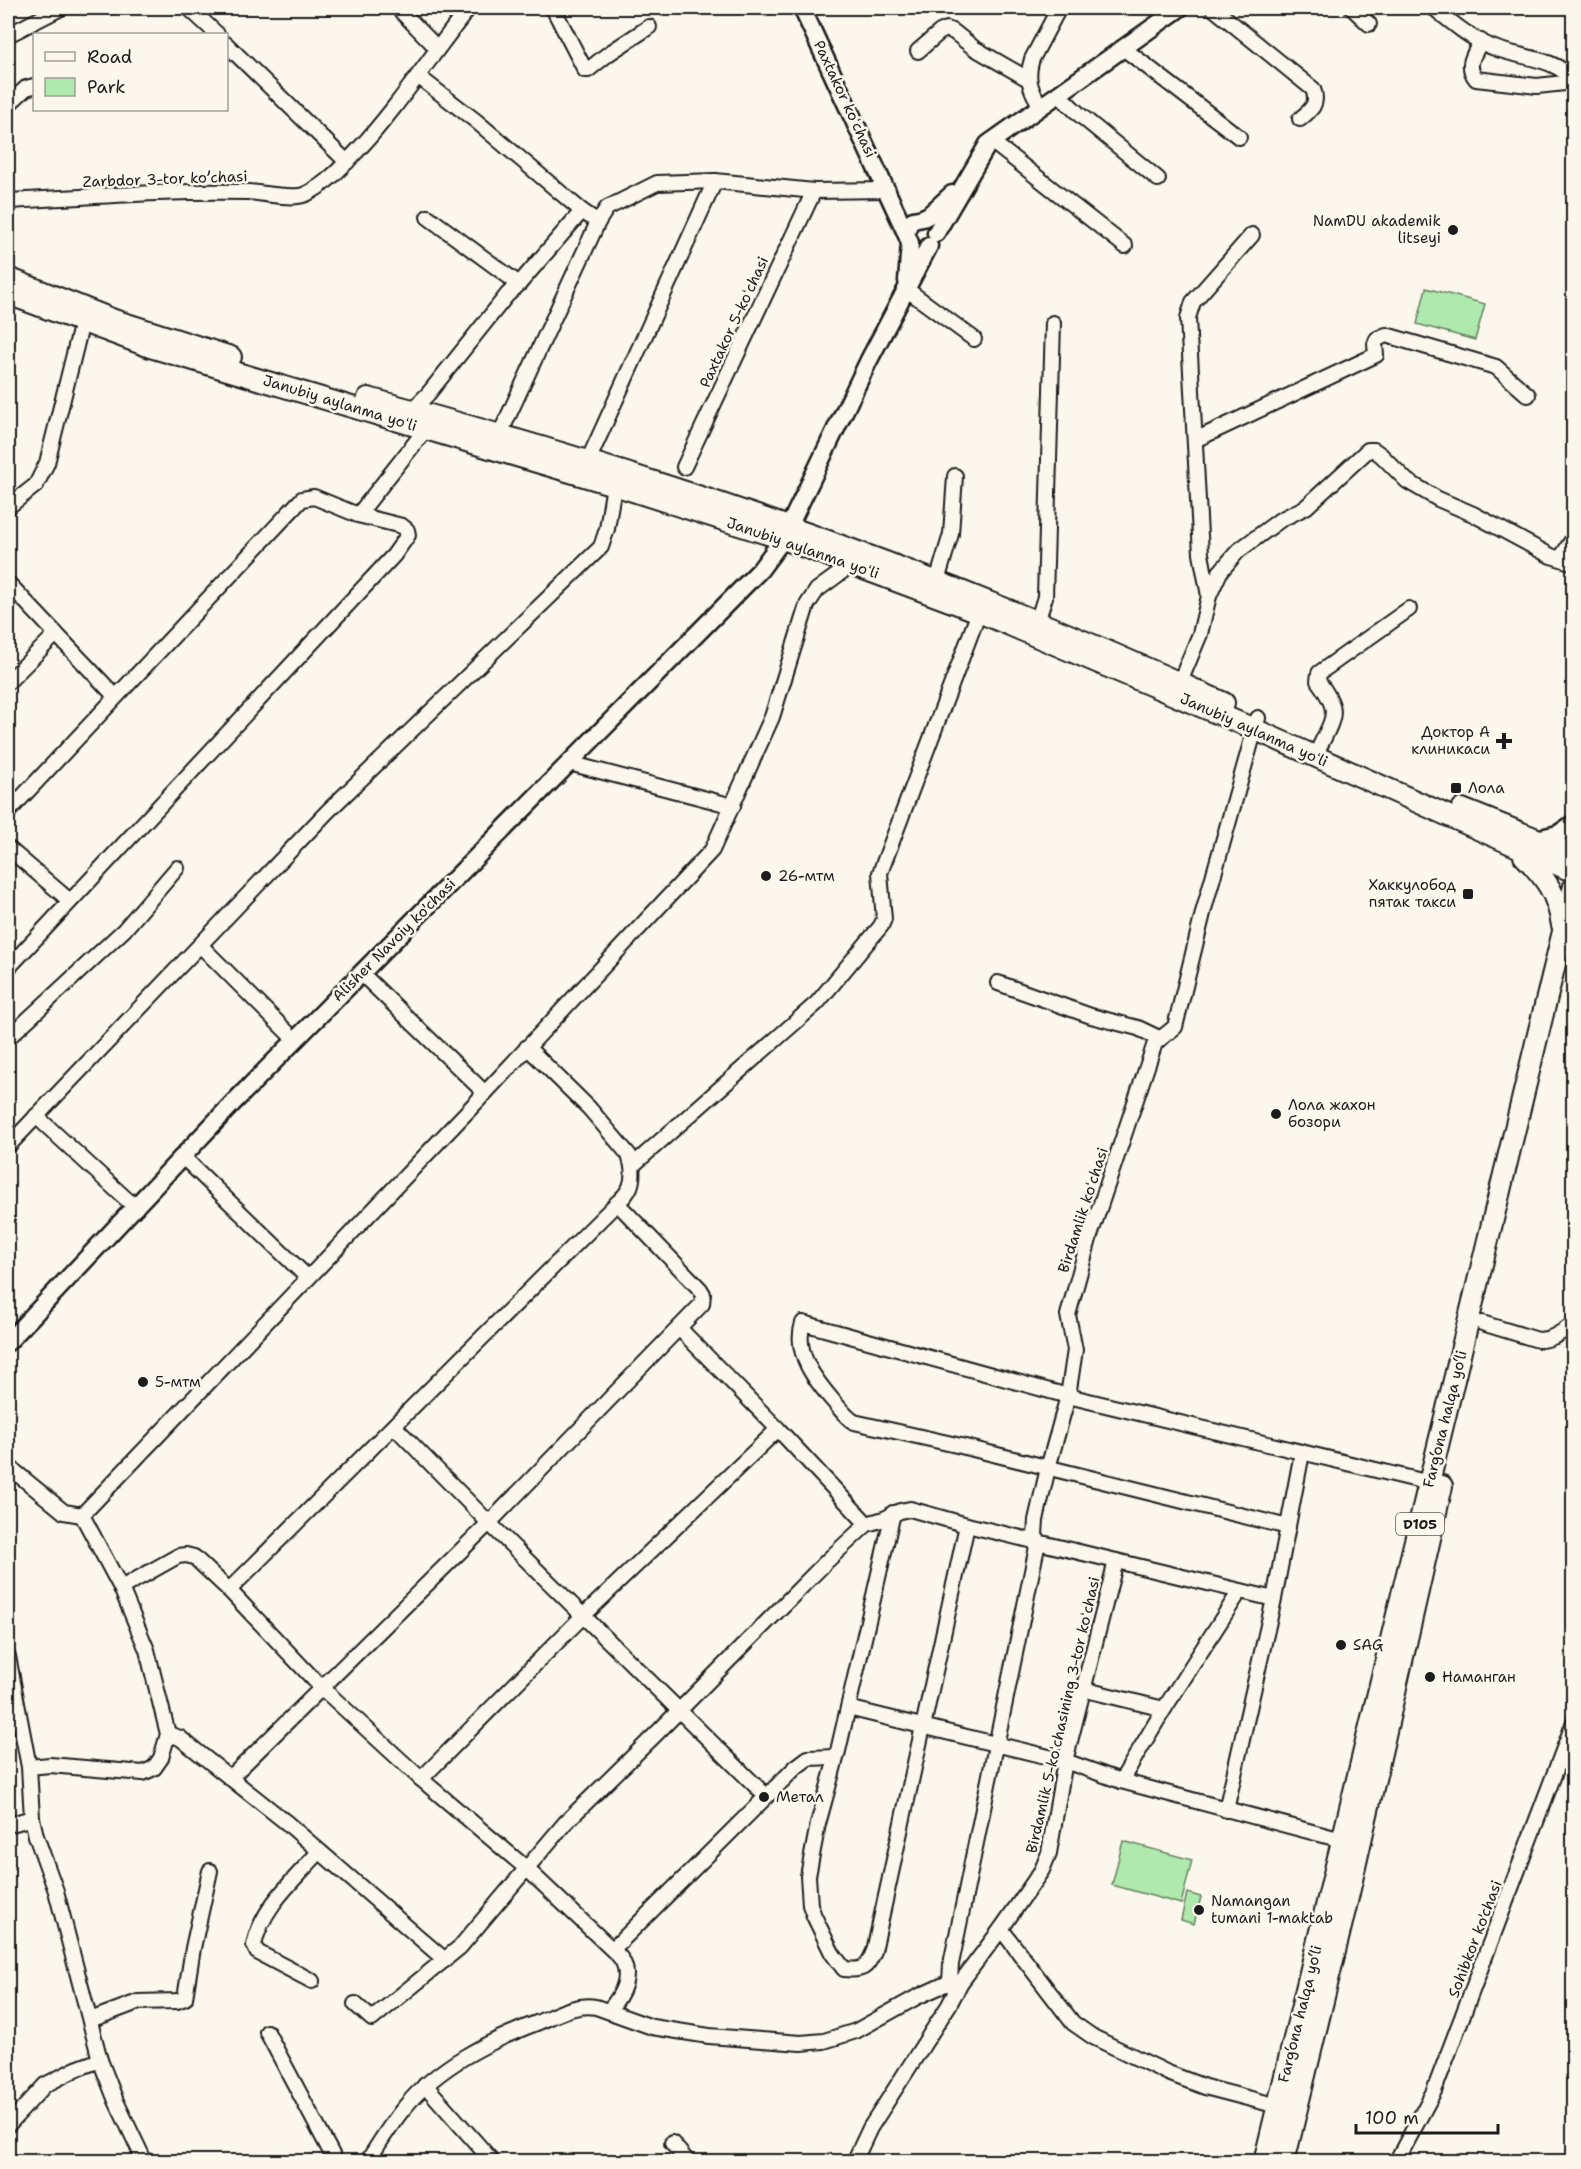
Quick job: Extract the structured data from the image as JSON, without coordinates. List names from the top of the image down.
{
  "streets": {
    "highway": ["Janubiy aylanma yoʻli", "Farg‘ona halqa yo‘li", "D105"],
    "main road": ["Paxtakor koʻchasi", "Alisher Navoiy ko'chasi"],
    "street": [
      "Zarbdor 3-tor koʼchasi",
      "Paxtakor 5-koʻchasi",
      "Birdamlik koʻchasi",
      "Birdamlik 5-koʻchasining 3-tor koʻchasi",
      "Sohibkor ko'chasi"
    ]
  },
  "crossings": [
    ["Janubiy aylanma yoʻli", "Alisher Navoiy ko'chasi"],
    ["Janubiy aylanma yoʻli", "Birdamlik koʻchasi"],
    ["Birdamlik koʻchasi", "Birdamlik 5-koʻchasining 3-tor koʻchasi"]
  ],
  "places": {
    "other": [
      "NamDU akademik litseyi",
      "26-мтм",
      "Лола жахон бозори",
      "5-мтм",
      "SAG",
      "Наманган",
      "Метал",
      "Namangan tumani 1-maktab"
    ],
    "health": ["Доктор А клиникаси"],
    "transit": ["Лола", "Хаккулобод пятак такси"]
  },
  "legend": ["Road", "Park"],
  "scale_bar": "100 m"
}
